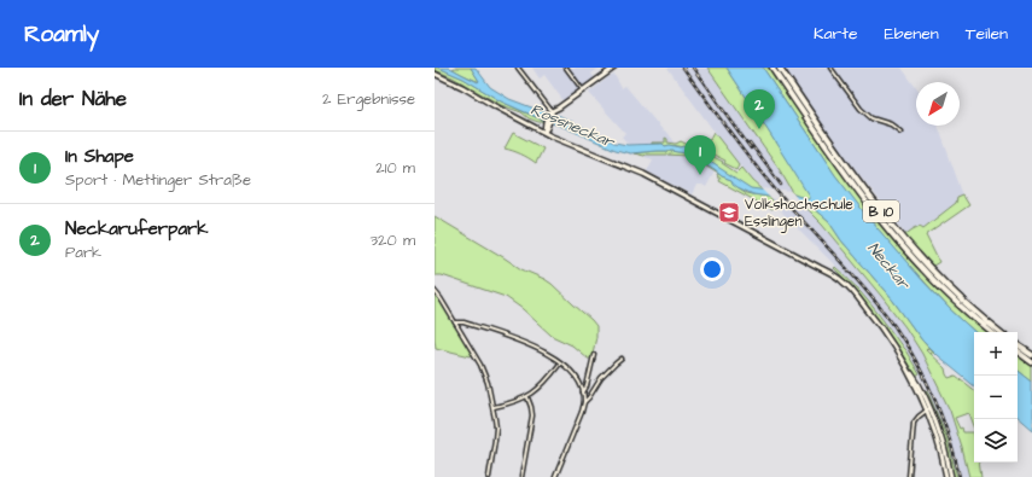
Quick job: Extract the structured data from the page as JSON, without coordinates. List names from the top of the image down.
{
  "streets": {
    "highway": ["B 10"]
  },
  "water": ["Rossneckar", "Neckar"],
  "places": {
    "school or university": ["Volkshochschule Esslingen"]
  },
  "north": "bottom left",
  "page": {
    "header": "Roamly",
    "nav": ["Karte", "Ebenen", "Teilen"],
    "heading": ["In der Nähe", "2 Ergebnisse"],
    "pins": ["2", "1"],
    "list": [
      {
        "mark": "1",
        "name": "In Shape",
        "note": "Sport · Mettinger Straße",
        "value": "210 m"
      },
      {
        "mark": "2",
        "name": "Neckaruferpark",
        "note": "Park",
        "value": "320 m"
      }
    ],
    "map_buttons": ["+", "−"]
  }
}
